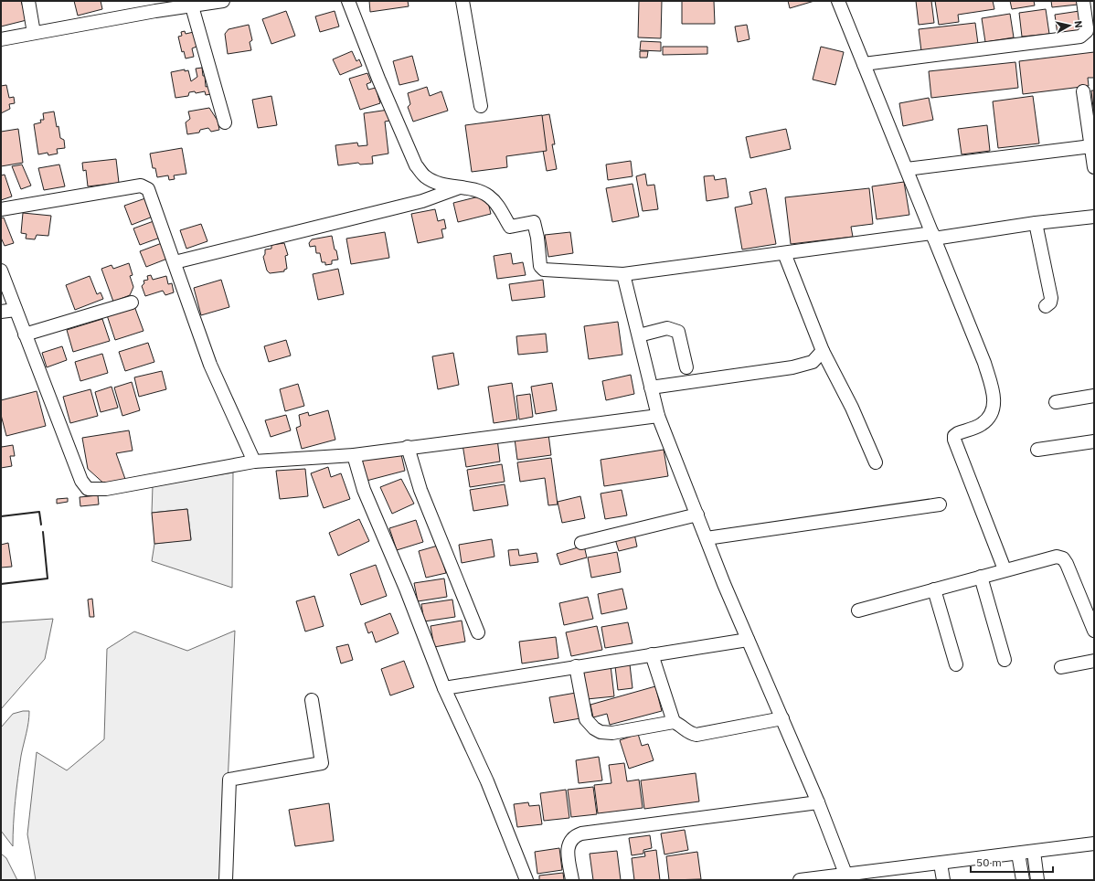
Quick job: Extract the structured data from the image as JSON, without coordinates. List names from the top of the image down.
{
  "scale_bar": "50 m",
  "north": "right"
}
